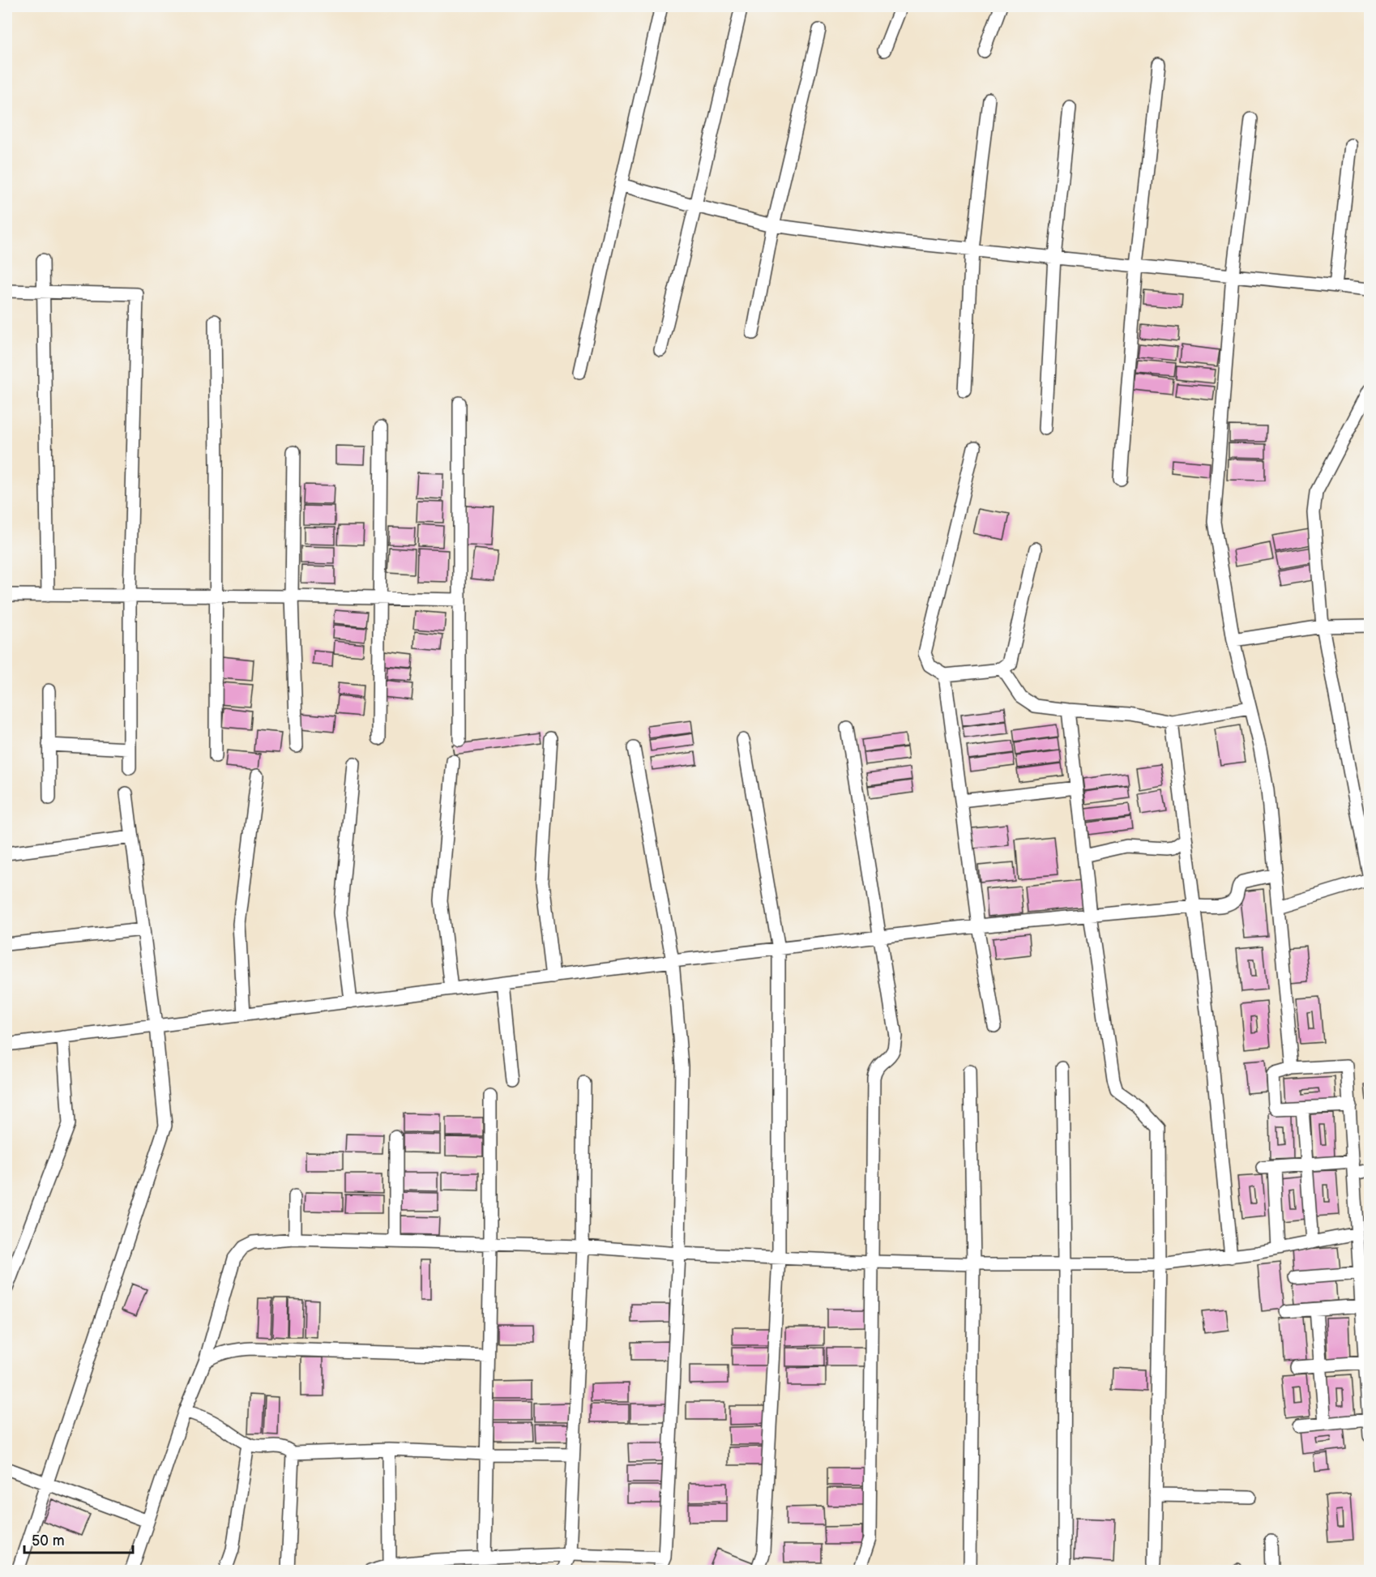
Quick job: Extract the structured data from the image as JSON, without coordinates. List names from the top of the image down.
{
  "scale_bar": "50 m"
}
